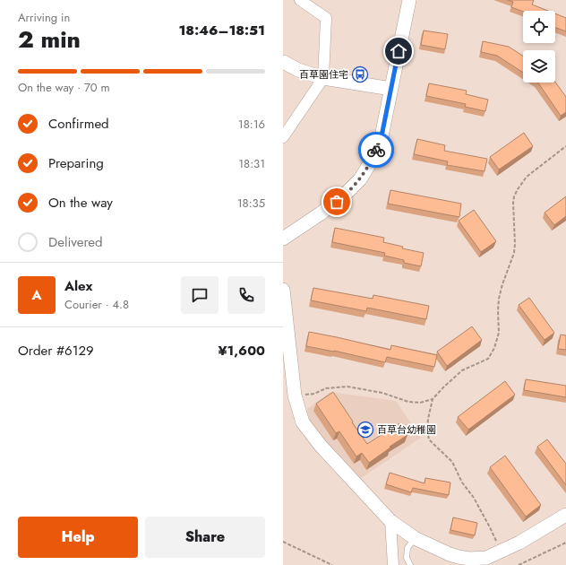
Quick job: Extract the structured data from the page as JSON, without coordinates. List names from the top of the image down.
{
  "places": {
    "bus stop": ["百草園住宅"],
    "school or university": ["百草台幼稚園"]
  },
  "page": {
    "heading": ["2 min", "Arriving in", "18:46–18:51"],
    "panel": [
      "Alex",
      "Courier · 4.8",
      "Order #6129",
      "¥1,600"
    ],
    "bar": "On the way · 70 m",
    "list": [
      ["Confirmed", "18:16"],
      ["Preparing", "18:31"],
      ["On the way", "18:35"],
      "Delivered"
    ],
    "round": "A",
    "buttons": ["Help", "Share"]
  }
}
